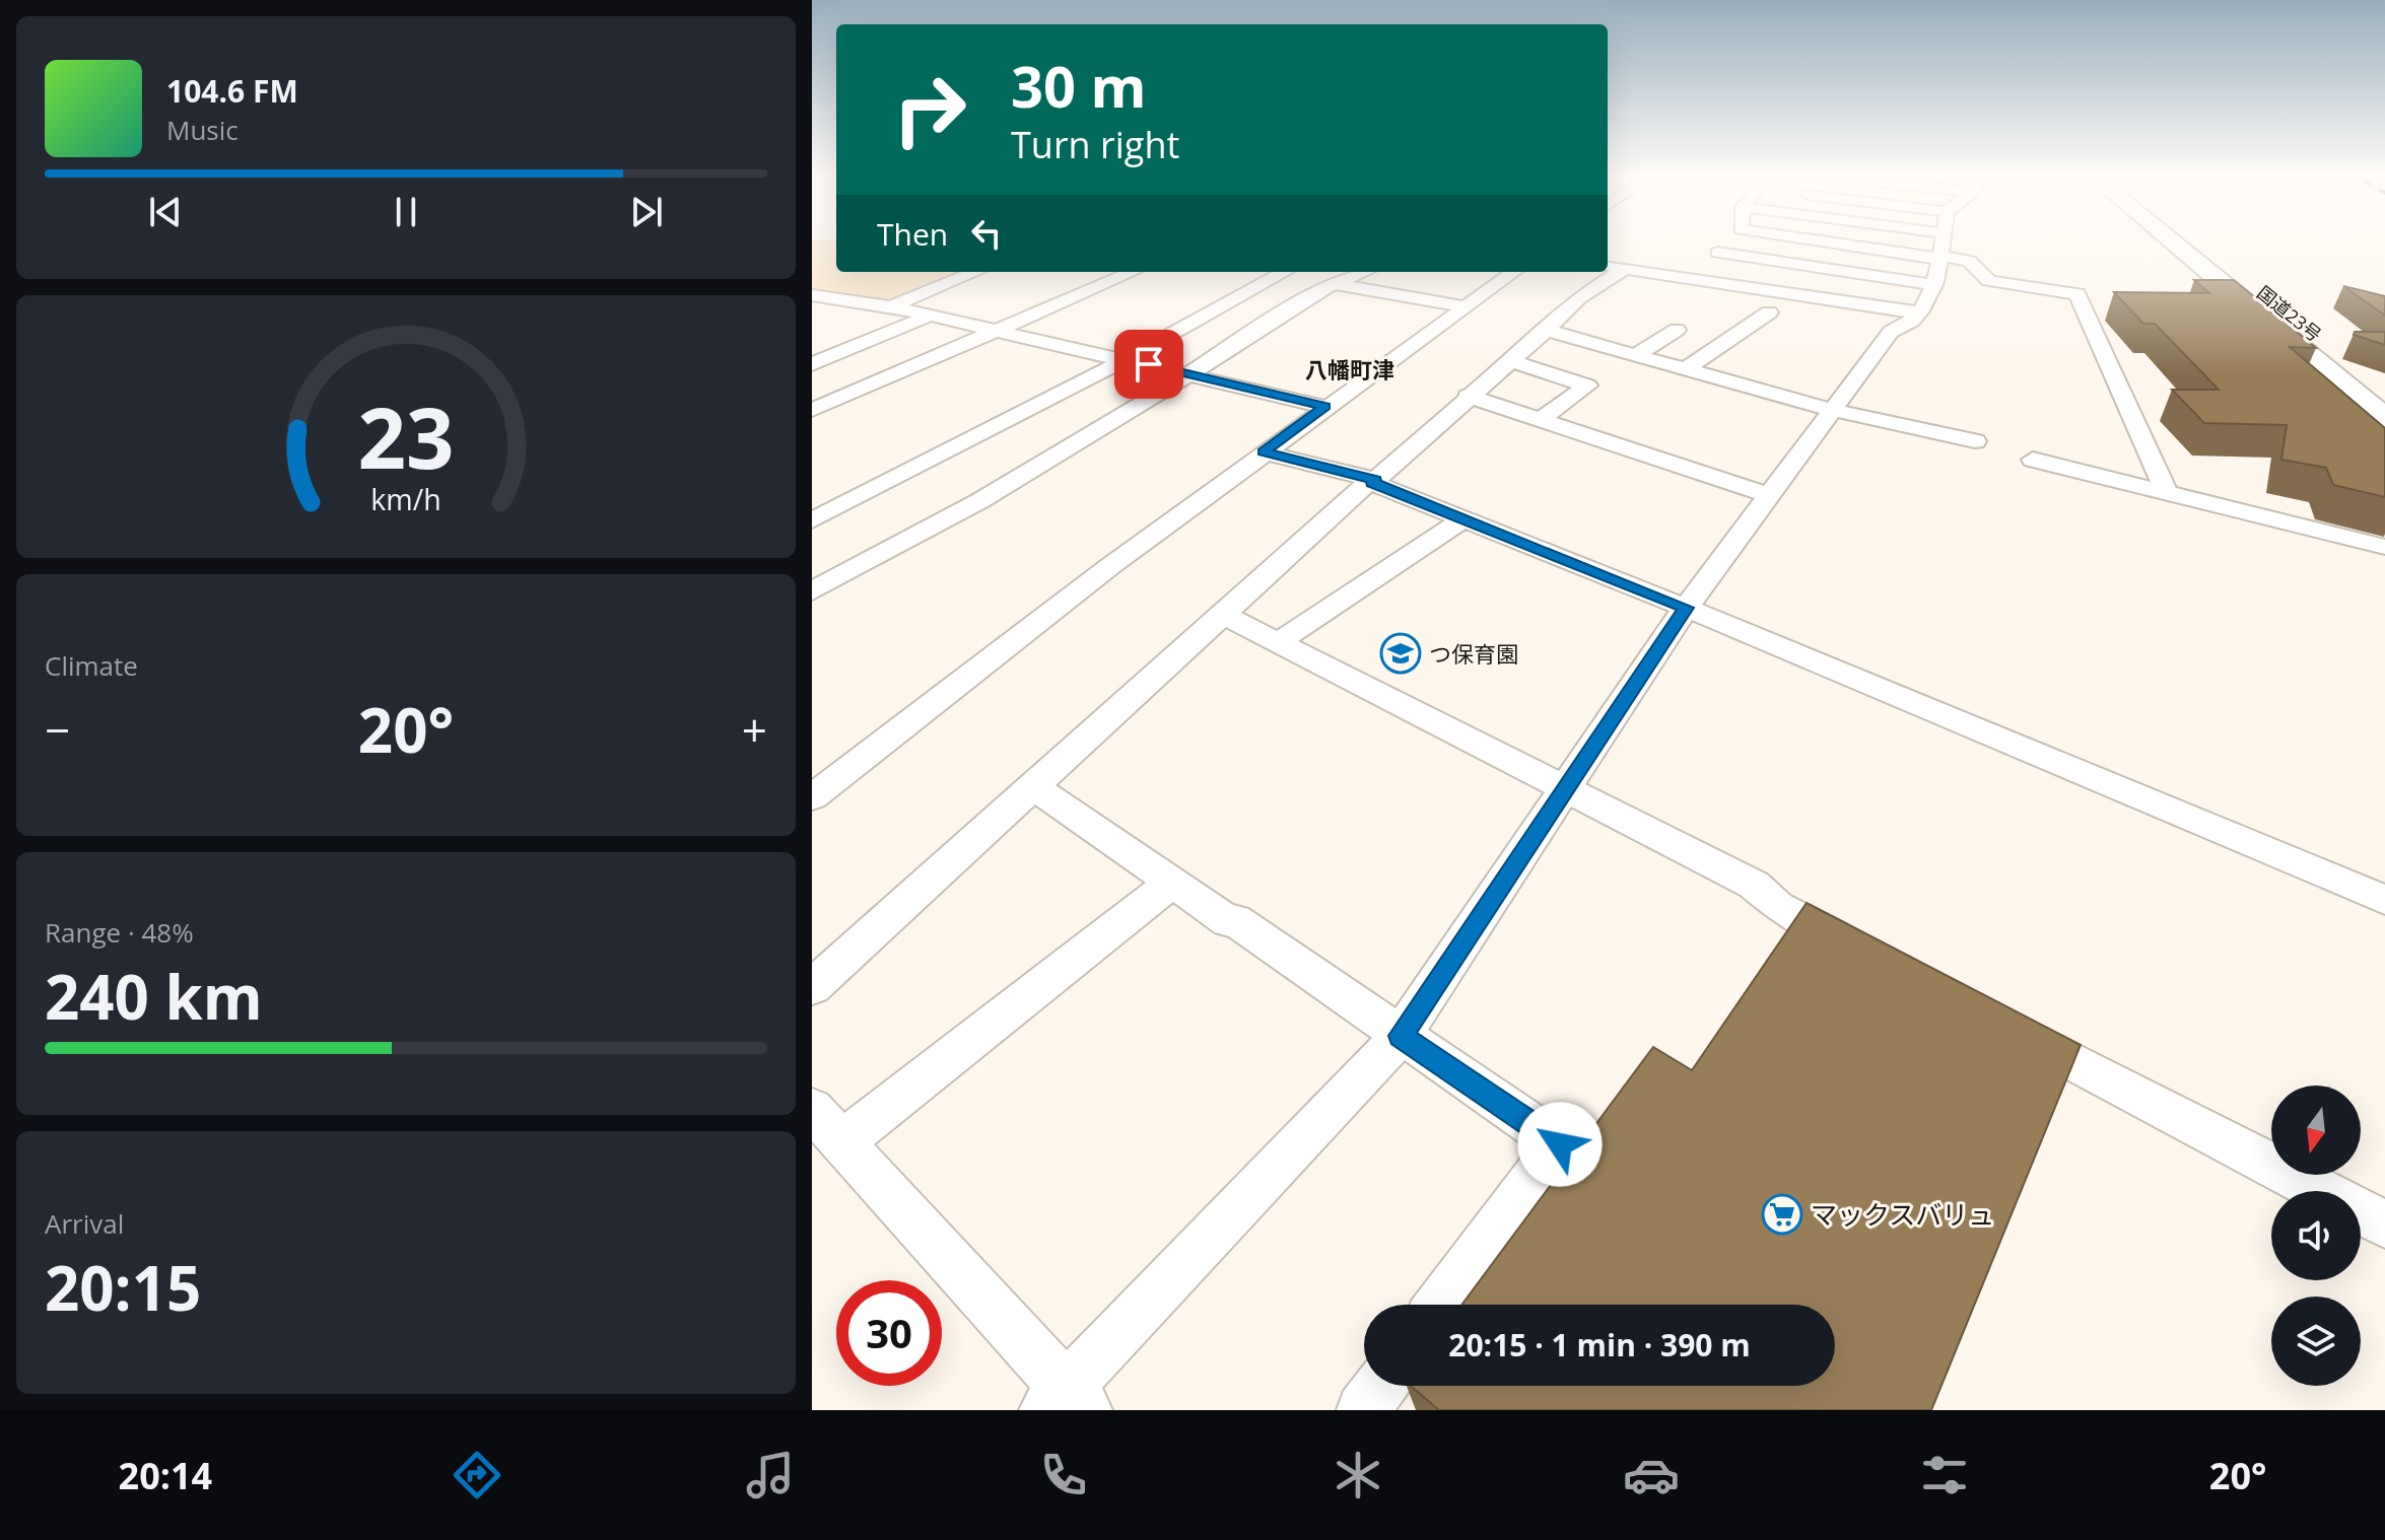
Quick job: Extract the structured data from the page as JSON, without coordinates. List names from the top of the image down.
{
  "streets": {
    "highway": ["国道23号"]
  },
  "districts": ["八幡町津"],
  "places": {
    "school or university": ["つ保育園"],
    "supermarket": ["マックスバリュ"]
  },
  "north": "bottom",
  "page": {
    "turn": ["30 m", "Turn right"],
    "song": ["104.6 FM", "Music"],
    "then": "Then",
    "tile": [
      "Climate",
      ["Range · 48%", "240 km"],
      ["Arrival", "20:15"]
    ],
    "heat": ["−", "20°", "+"],
    "limit": "30",
    "trip": "20:15 · 1 min · 390 m",
    "tabs": ["20:14", "20°"],
    "gauge": ["23", "km/h"]
  }
}
